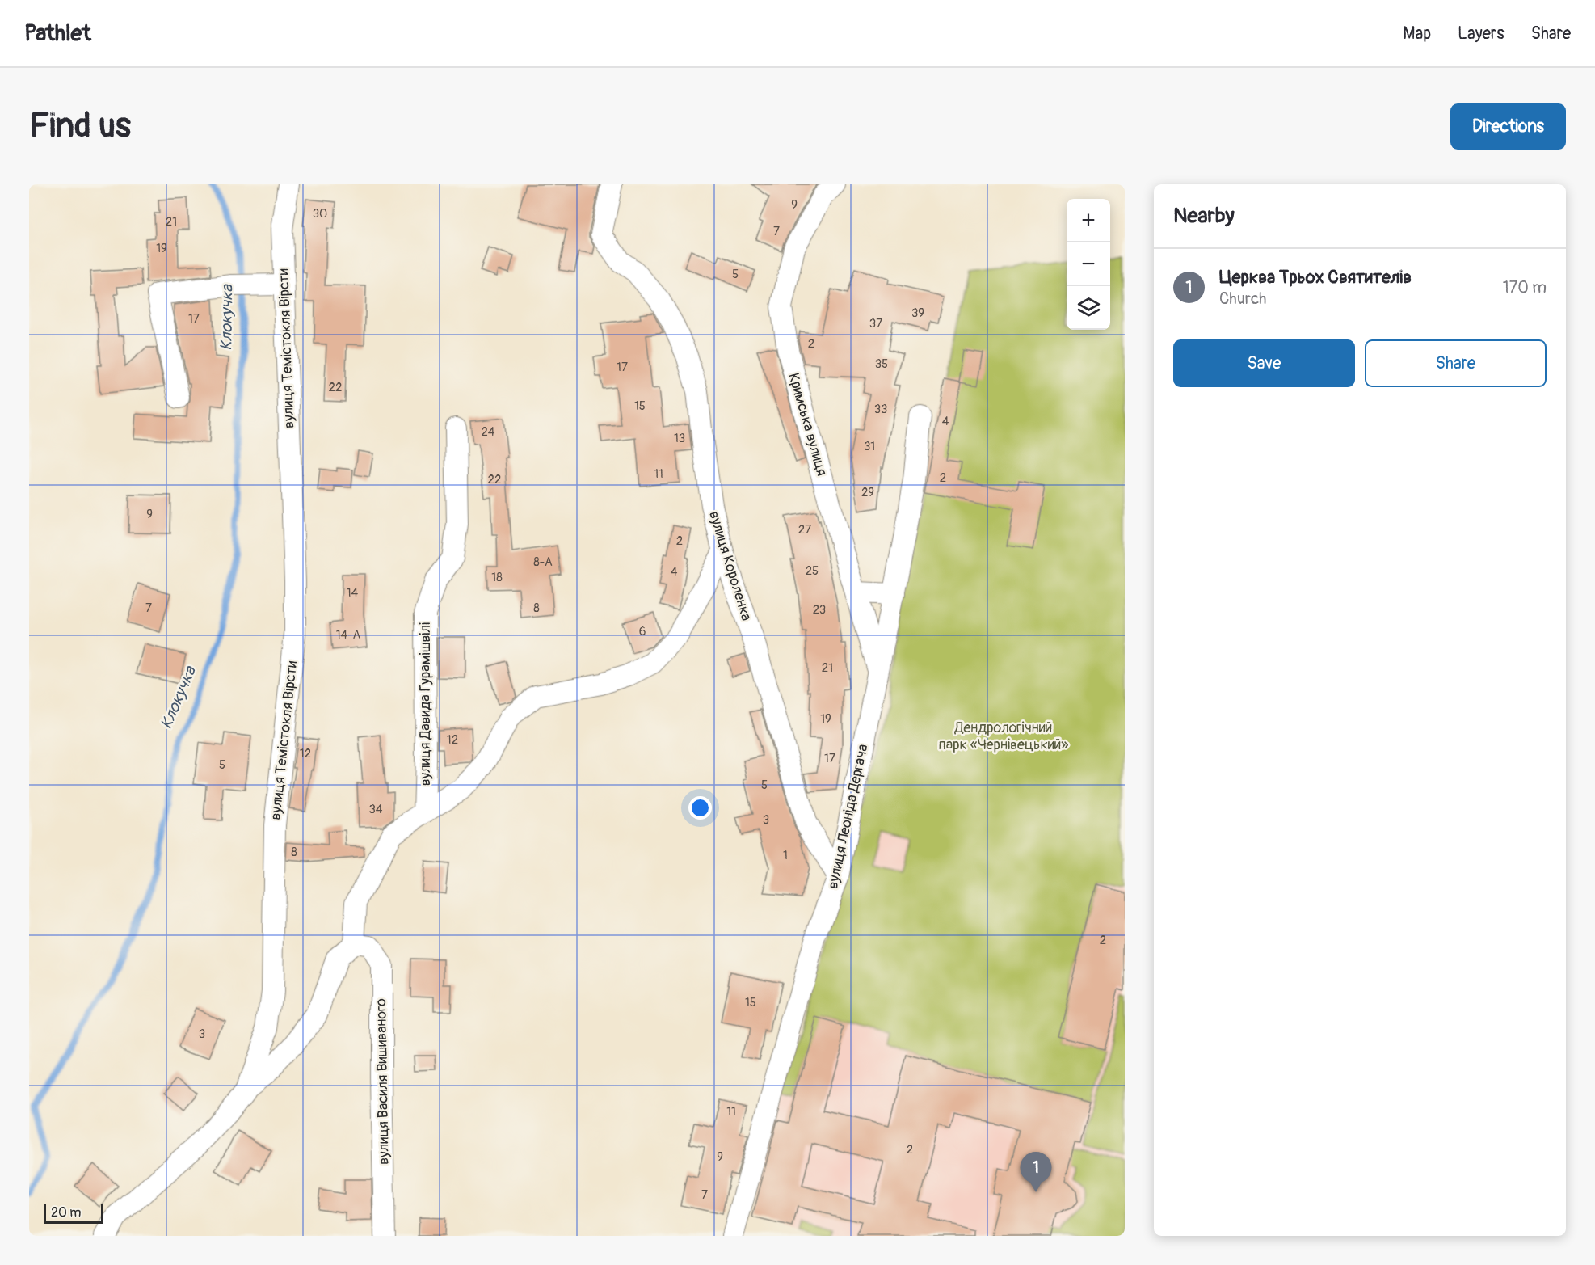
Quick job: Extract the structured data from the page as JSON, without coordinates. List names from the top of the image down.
{
  "streets": {
    "street": [
      "вулиця Темістокля Вірсти",
      "Кримська вулиця",
      "вулиця Короленка",
      "вулиця Давида Гурамішвілі",
      "вулиця Леоніда Дергача",
      "вулиця Василя Вишиваного"
    ]
  },
  "crossings": [
    ["Кримська вулиця", "вулиця Леоніда Дергача"],
    ["вулиця Короленка", "вулиця Давида Гурамішвілі"],
    ["вулиця Короленка", "вулиця Леоніда Дергача"],
    ["вулиця Давида Гурамішвілі", "вулиця Василя Вишиваного"]
  ],
  "water": ["Клокучка"],
  "parks": ["Дендрологічний парк «Чернівецький»"],
  "house_numbers": [
    "9",
    "30",
    "21",
    "7",
    "19",
    "5",
    "39",
    "17",
    "37",
    "2",
    "35",
    "17",
    "22",
    "15",
    "33",
    "4",
    "24",
    "13",
    "31",
    "11",
    "2",
    "22",
    "29",
    "9",
    "27",
    "2",
    "8-А",
    "25",
    "4",
    "18",
    "14",
    "7",
    "8",
    "23",
    "6",
    "14-А",
    "21",
    "19",
    "12",
    "12",
    "17",
    "5",
    "5",
    "34",
    "3",
    "8",
    "1",
    "2",
    "15",
    "3",
    "11",
    "2",
    "9",
    "7"
  ],
  "scale_bar": "20 m",
  "page": {
    "header": "Pathlet",
    "nav": ["Map", "Layers", "Share"],
    "buttons": [
      "Directions",
      ["Save", "Share"]
    ],
    "title": "Find us",
    "heading": "Nearby",
    "map_buttons": ["+", "−"],
    "list": [
      {
        "mark": "1",
        "name": "Церква Трьох Святителів",
        "note": "Church",
        "value": "170 m"
      }
    ],
    "pins": "1",
    "scale": "20 m"
  }
}
